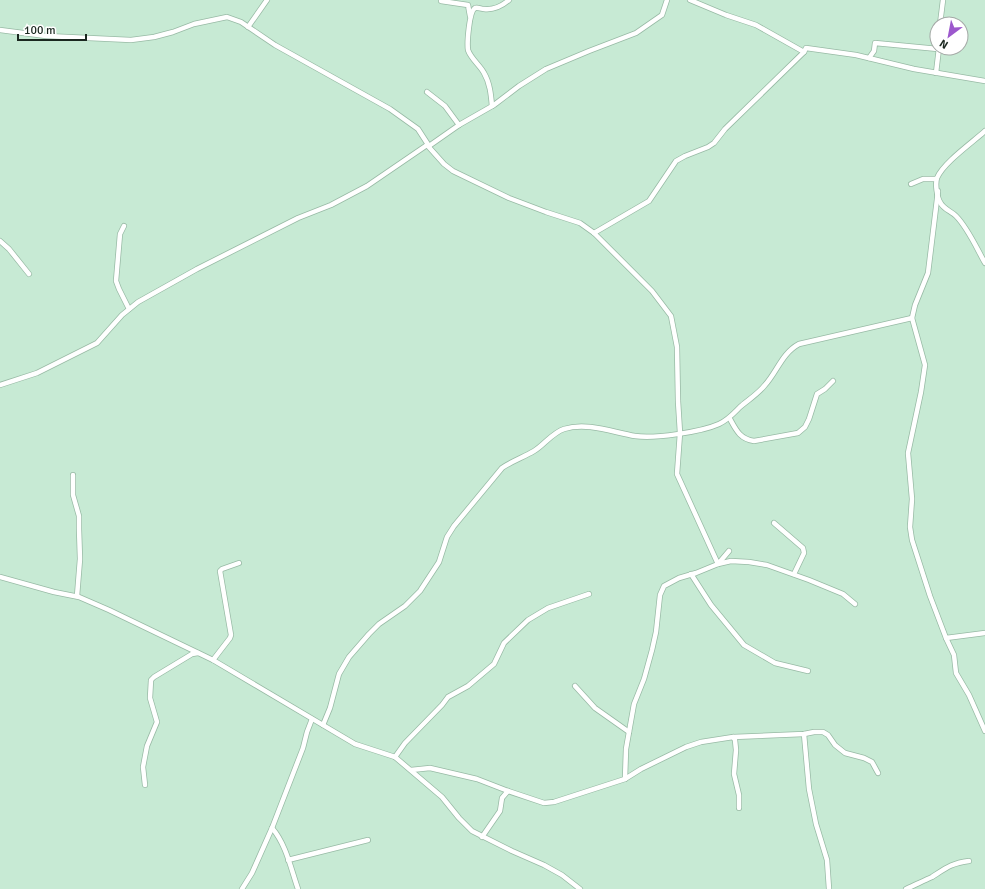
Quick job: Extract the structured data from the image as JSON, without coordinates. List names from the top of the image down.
{
  "scale_bar": "100 m",
  "north": "bottom left"
}
